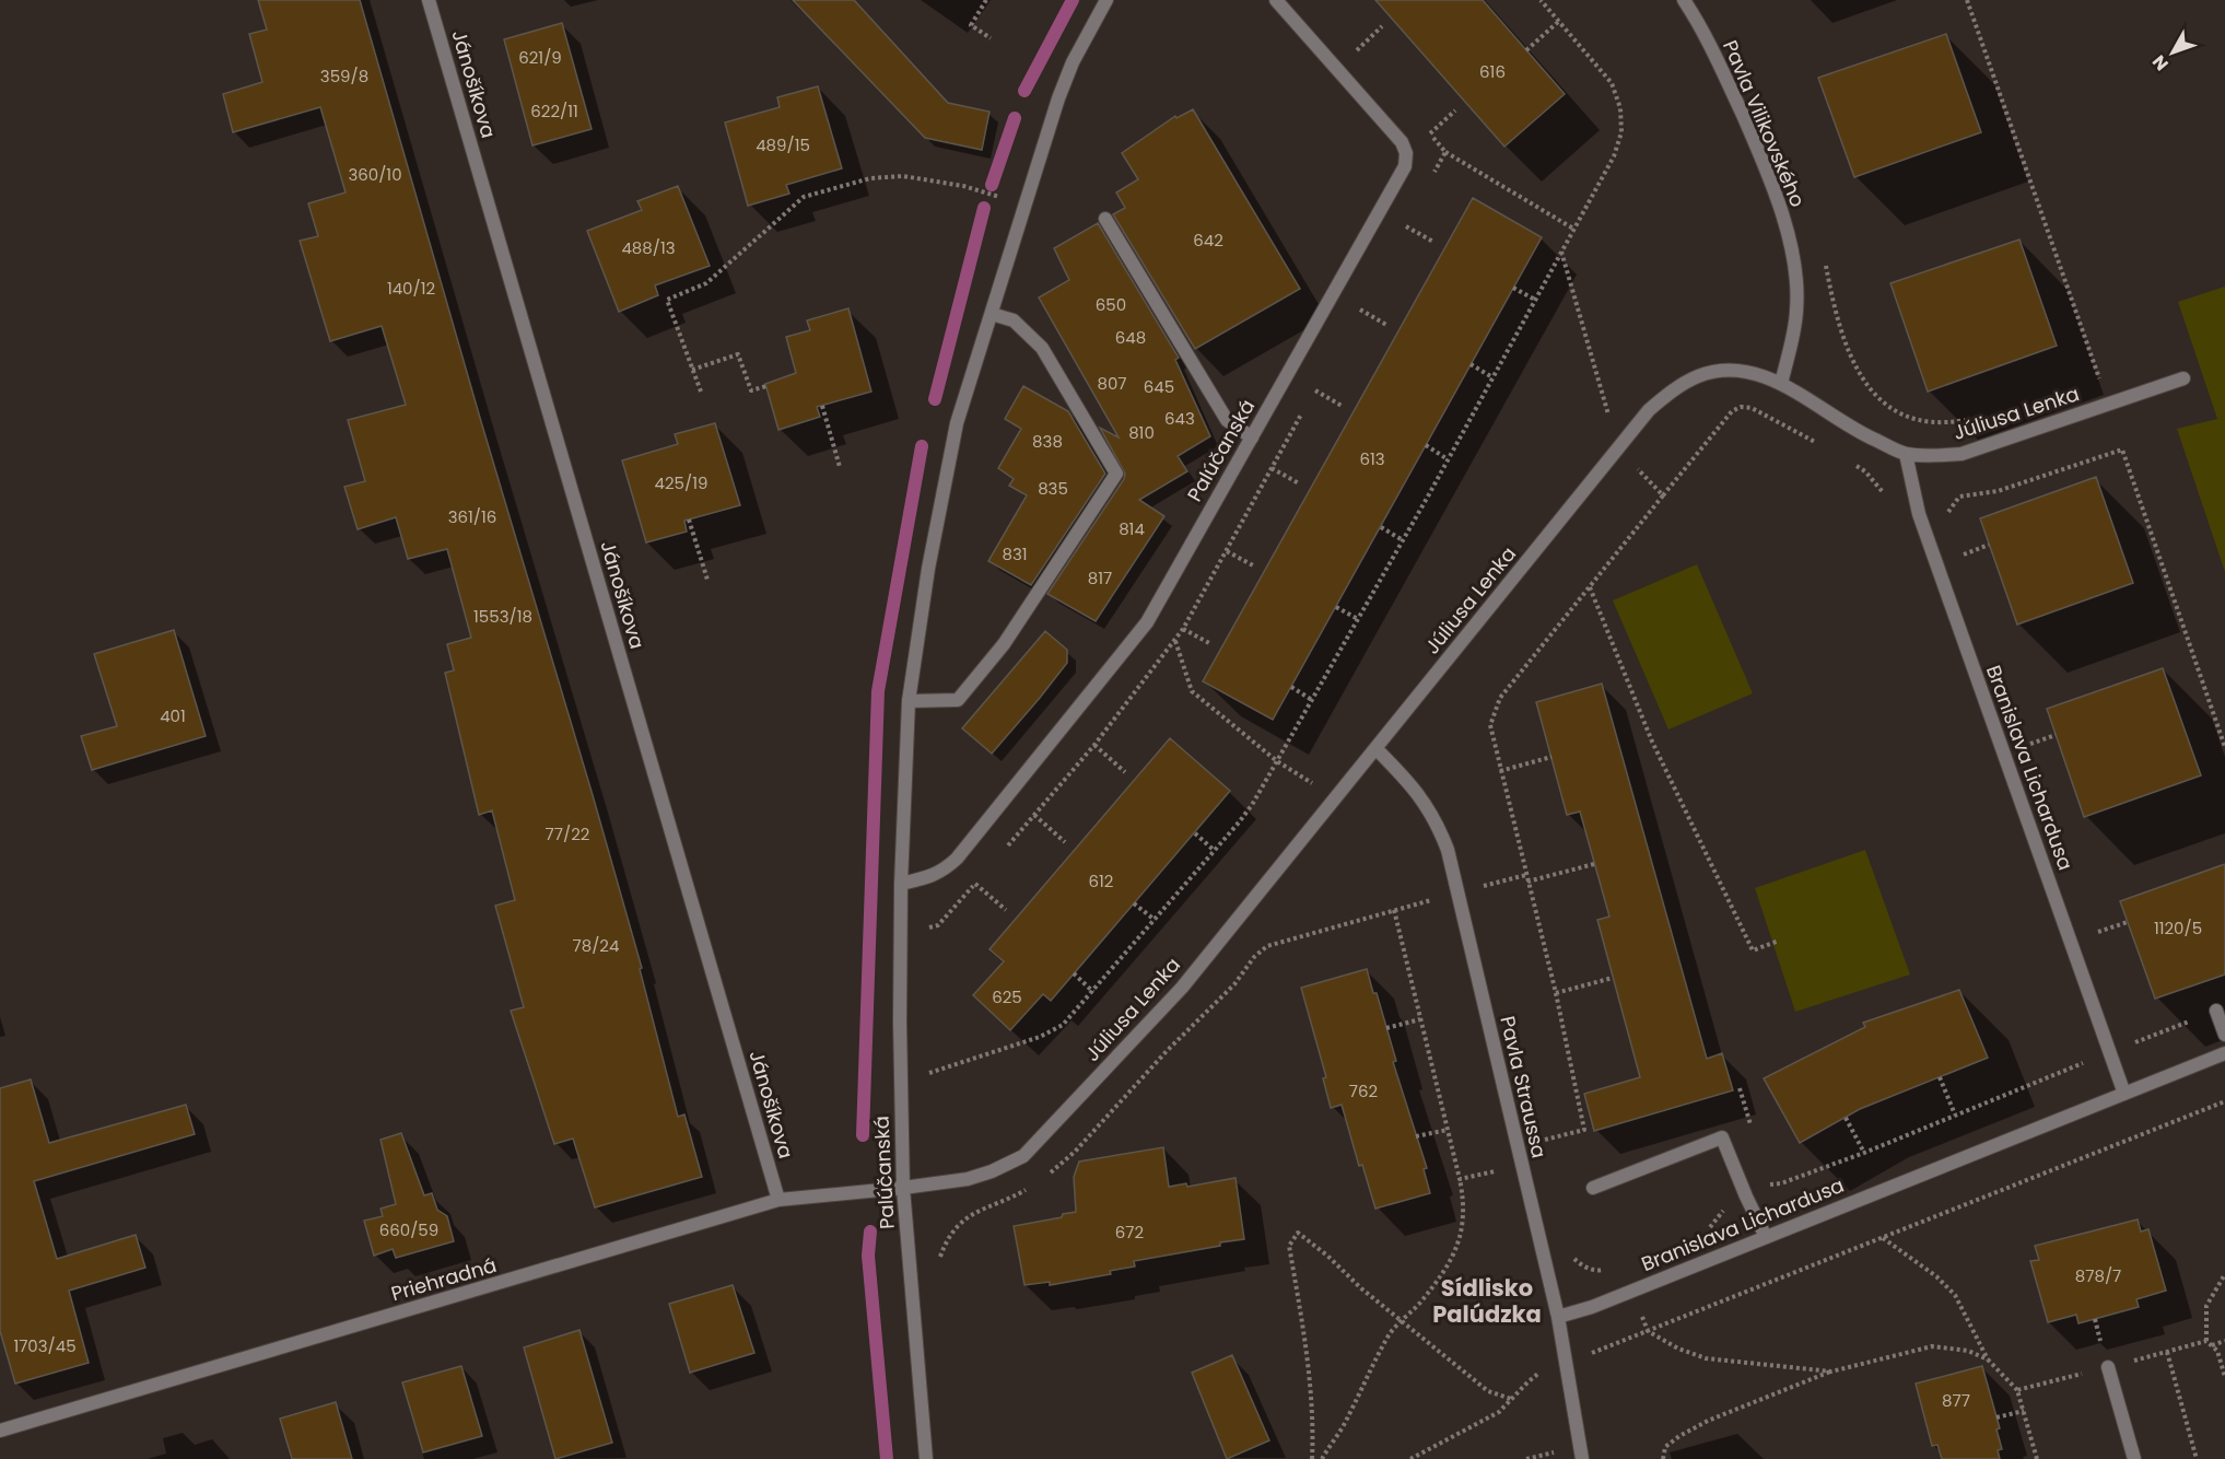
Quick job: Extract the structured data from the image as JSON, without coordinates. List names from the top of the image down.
{
  "streets": {
    "street": [
      "Jánošíkova",
      "Pavla Vilikovského",
      "Júliusa Lenka",
      "Palúčanská",
      "Branislava Lichardusa",
      "Pavla Straussa",
      "Priehradná"
    ]
  },
  "crossings": [
    ["Jánošíkova", "Priehradná"],
    ["Pavla Vilikovského", "Júliusa Lenka"],
    ["Júliusa Lenka", "Palúčanská"],
    ["Júliusa Lenka", "Branislava Lichardusa"],
    ["Júliusa Lenka", "Pavla Straussa"],
    ["Júliusa Lenka", "Priehradná"],
    ["Palúčanská", "Priehradná"],
    ["Branislava Lichardusa", "Pavla Straussa"]
  ],
  "districts": ["Sídlisko Palúdzka"],
  "house_numbers": [
    "621/9",
    "616",
    "359/8",
    "622/11",
    "489/15",
    "360/10",
    "642",
    "488/13",
    "140/12",
    "650",
    "648",
    "807",
    "645",
    "643",
    "810",
    "838",
    "613",
    "425/19",
    "835",
    "361/16",
    "814",
    "831",
    "817",
    "1553/18",
    "401",
    "77/22",
    "612",
    "1120/5",
    "78/24",
    "625",
    "762",
    "660/59",
    "672",
    "878/7",
    "1703/45",
    "877"
  ],
  "north": "bottom left"
}
